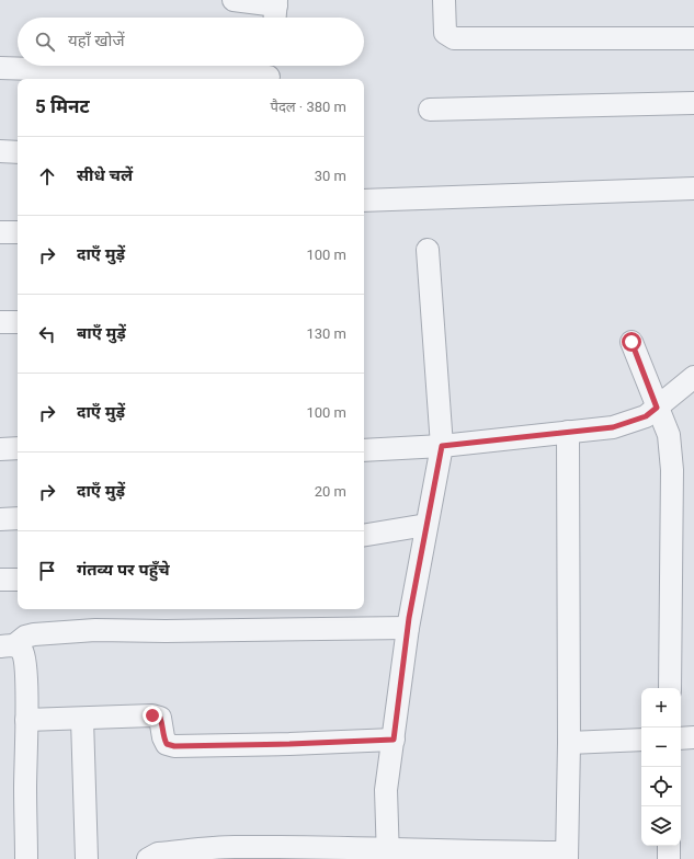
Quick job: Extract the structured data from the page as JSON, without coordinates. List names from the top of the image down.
{
  "page": {
    "search": "यहाँ खोजें",
    "heading": ["5 मिनट", "पैदल · 380 m"],
    "list": [
      ["सीधे चलें", "30 m"],
      ["दाएँ मुड़ें", "100 m"],
      ["बाएँ मुड़ें", "130 m"],
      ["दाएँ मुड़ें", "100 m"],
      ["दाएँ मुड़ें", "20 m"],
      "गंतव्य पर पहुँचे"
    ],
    "map_buttons": ["+", "−"]
  }
}
